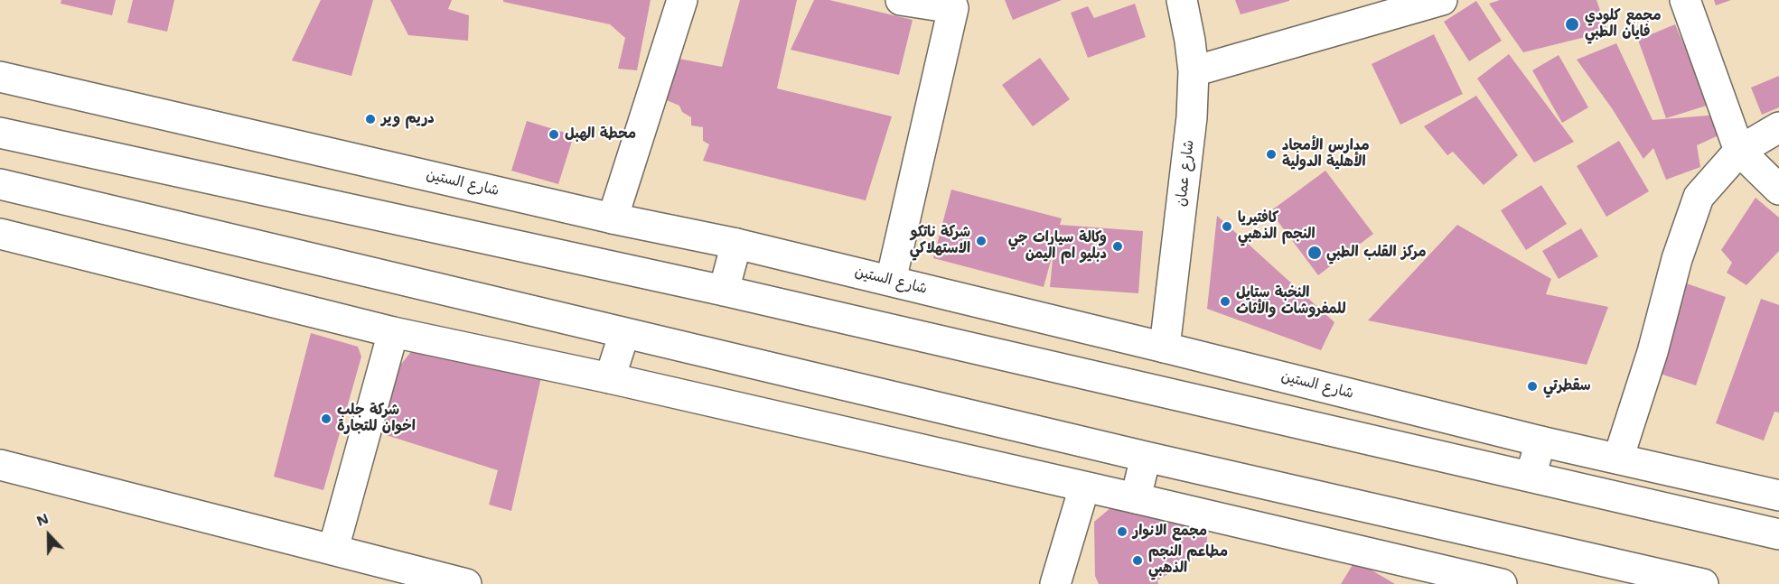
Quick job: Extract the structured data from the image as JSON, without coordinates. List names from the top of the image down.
{
  "streets": {
    "main road": ["شارع عمان", "شارع الستين"]
  },
  "crossings": [
    ["شارع عمان", "شارع الستين"]
  ],
  "places": [
    "مجمع كلودي فايان الطبي",
    "دريم وير",
    "محطة الهبل",
    "مدارس الأمجاد الأهلية الدولية",
    "كافتيريا النجم الذهبي",
    "شركة ناتكو الاستهلاكي",
    "وكالة سيارات جي دبليو ام اليمن",
    "مركز القلب الطبي",
    "النخبة ستايل للمفروشات والأثاث",
    "سقطرتي",
    "شركة جلب اخوان للتجارة",
    "مجمع الانوار",
    "مطاعم النجم الذهبي"
  ],
  "north": "top"
}
